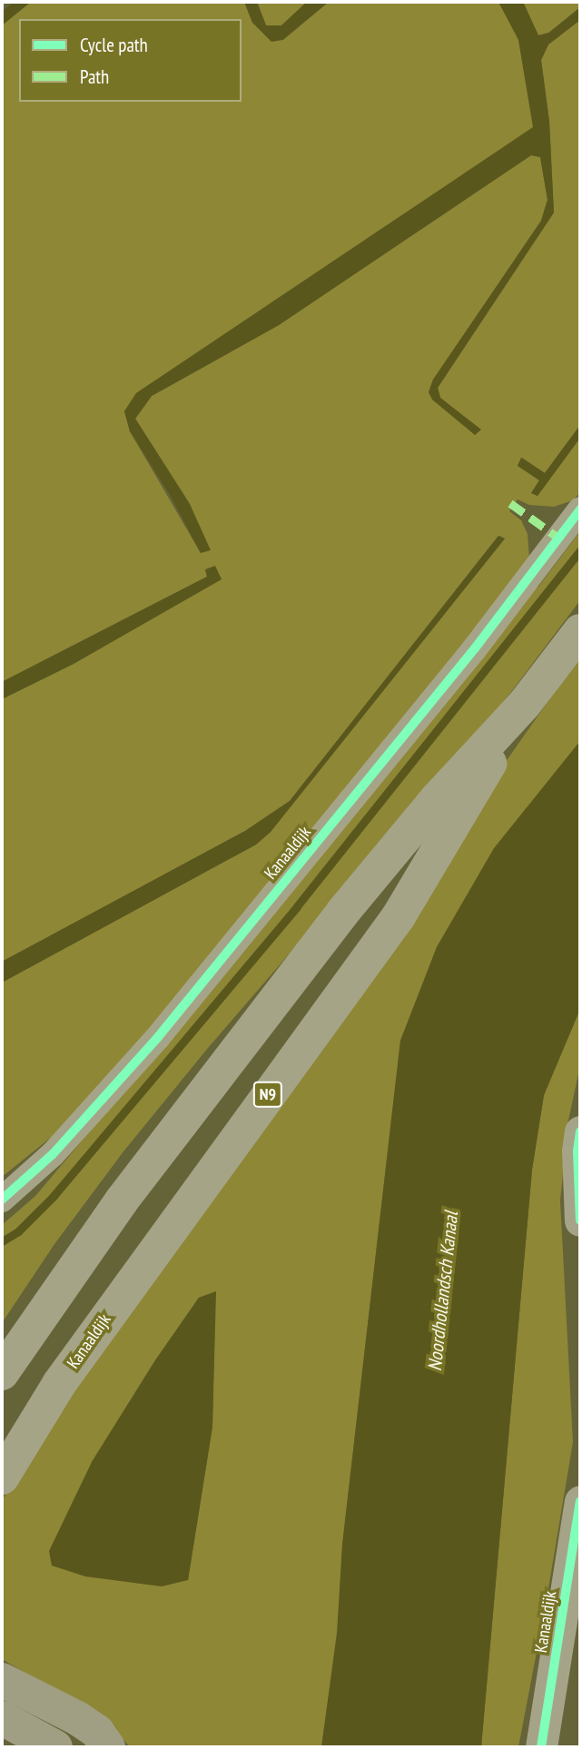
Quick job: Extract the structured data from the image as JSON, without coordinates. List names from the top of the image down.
{
  "streets": {
    "main road": ["Kanaaldijk", "N9"]
  },
  "water": ["Noordhollandsch Kanaal"],
  "legend": ["Cycle path", "Path"]
}
